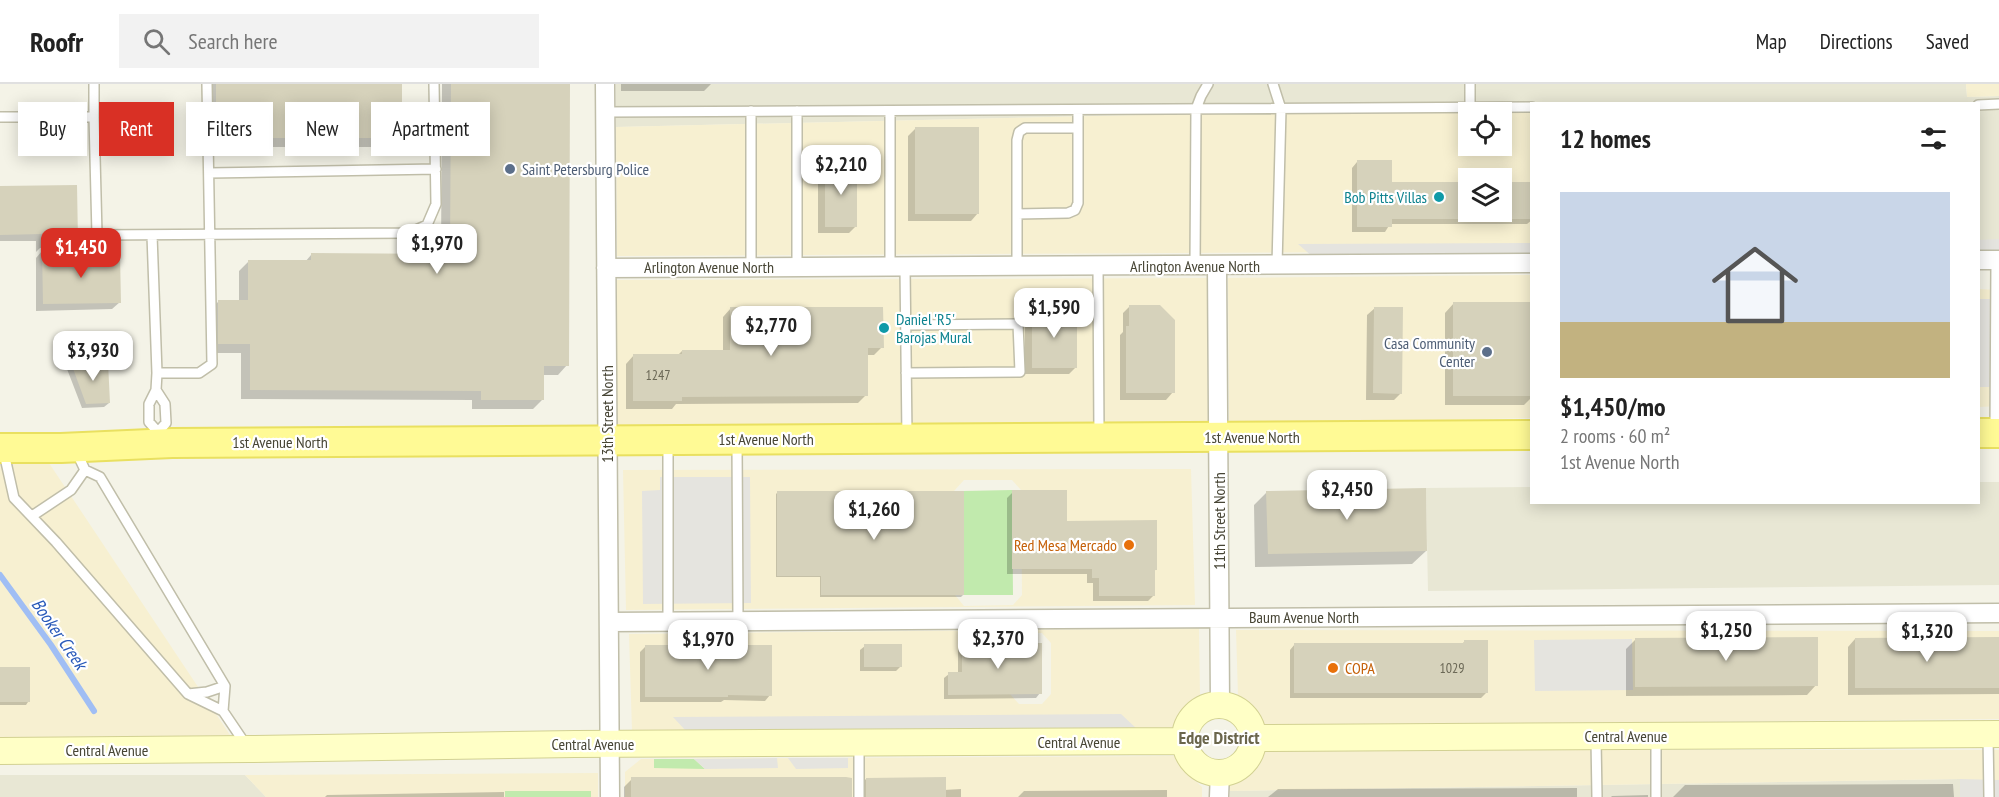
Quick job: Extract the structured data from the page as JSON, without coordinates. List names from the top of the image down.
{
  "streets": {
    "main road": ["1st Avenue North"],
    "street": [
      "Arlington Avenue North",
      "13th Street North",
      "11th Street North",
      "Baum Avenue North",
      "Central Avenue"
    ]
  },
  "crossings": [
    ["Arlington Avenue North", "13th Street North"],
    ["Arlington Avenue North", "11th Street North"],
    ["13th Street North", "1st Avenue North"],
    ["13th Street North", "Baum Avenue North"],
    ["13th Street North", "Central Avenue"],
    ["1st Avenue North", "11th Street North"],
    ["11th Street North", "Baum Avenue North"],
    ["11th Street North", "Central Avenue"]
  ],
  "districts": ["Edge District"],
  "water": ["Booker Creek"],
  "places": [
    "Saint Petersburg Police",
    "Bob Pitts Villas",
    "Daniel 'R5' Barojas Mural",
    "Casa Community Center",
    "Red Mesa Mercado",
    "COPA"
  ],
  "house_numbers": ["1247", "1029"],
  "page": {
    "header": "Roofr",
    "search": "Search here",
    "nav": ["Map", "Directions", "Saved"],
    "chip": [
      "Buy",
      "Rent",
      "Filters",
      "New",
      "Apartment"
    ],
    "heading": "12 homes",
    "price": [
      "$2,210",
      "$1,970",
      "$1,450",
      "$1,590",
      "$2,770",
      "$3,930",
      "$2,450",
      "$1,260",
      "$1,250",
      "$1,320",
      "$2,370",
      "$1,970"
    ],
    "list": [
      {
        "name": "$1,450/mo",
        "note": "2 rooms · 60 m² · 1st Avenue North"
      }
    ]
  }
}
